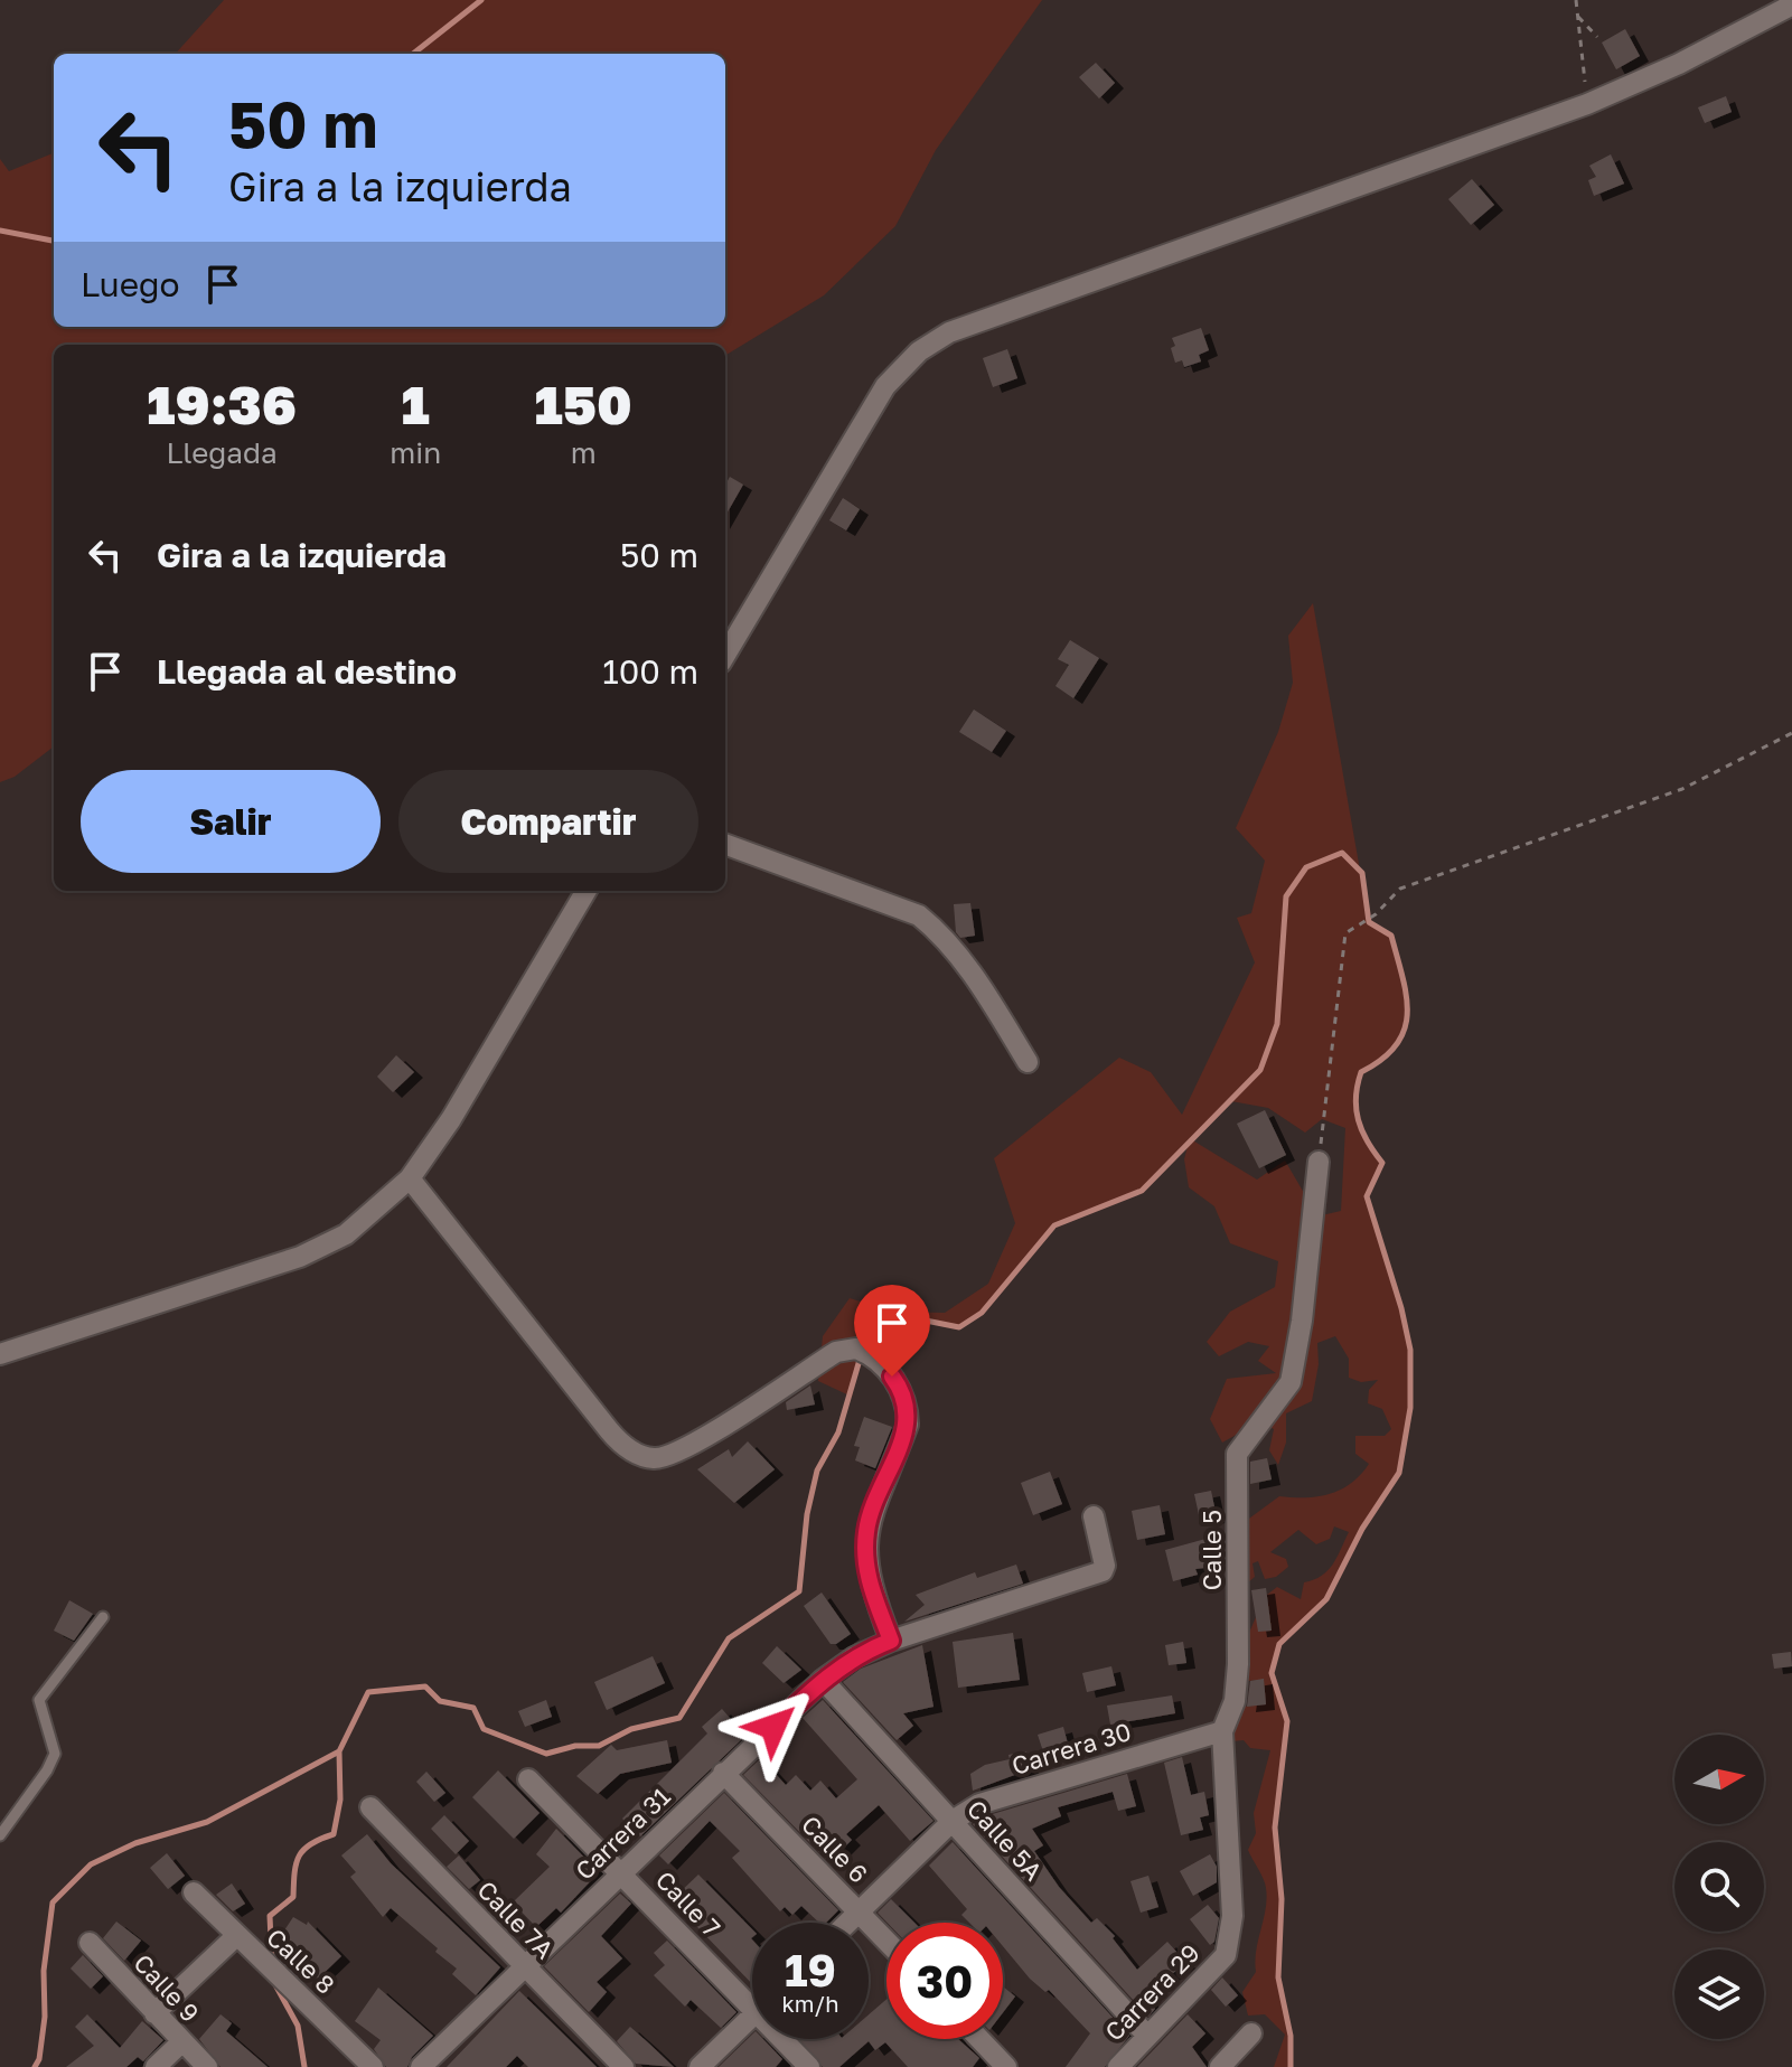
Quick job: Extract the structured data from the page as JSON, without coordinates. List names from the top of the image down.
{
  "streets": {
    "street": [
      "Calle 5",
      "Carrera 30",
      "Carrera 31",
      "Calle 5A",
      "Calle 6",
      "Calle 7",
      "Calle 7A",
      "Calle 8",
      "Calle 9",
      "Carrera 29"
    ]
  },
  "crossings": [
    ["Calle 5", "Carrera 30"],
    ["Calle 5", "Carrera 29"],
    ["Carrera 30", "Calle 5A"],
    ["Carrera 30", "Calle 6"],
    ["Carrera 31", "Calle 5A"],
    ["Carrera 31", "Calle 6"],
    ["Carrera 31", "Calle 7"],
    ["Carrera 31", "Calle 7A"],
    ["Calle 5A", "Carrera 29"]
  ],
  "north": "right",
  "page": {
    "turn": ["50 m", "Gira a la izquierda"],
    "then": "Luego",
    "eta": [
      "19:36",
      "Llegada",
      "1",
      "min",
      "150",
      "m"
    ],
    "list": [
      {
        "name": "Gira a la izquierda",
        "value": "50 m"
      },
      {
        "name": "Llegada al destino",
        "value": "100 m"
      }
    ],
    "buttons": ["Salir", "Compartir"],
    "speed": "19 km/h",
    "limit": "30"
  }
}
